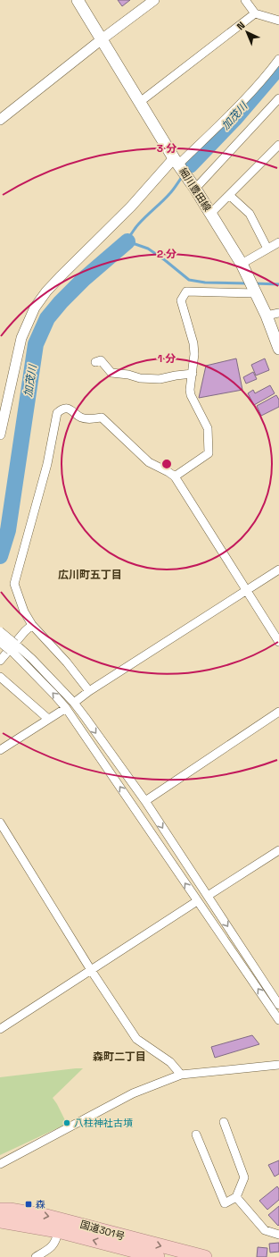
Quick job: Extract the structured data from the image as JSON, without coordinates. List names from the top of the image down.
{
  "streets": {
    "highway": ["国道301号"],
    "main road": ["細川豊田線"]
  },
  "districts": ["広川町五丁目", "森町二丁目"],
  "water": ["加茂川"],
  "places": {
    "other": ["八柱神社古墳"],
    "transit": ["森"]
  },
  "north": "top left",
  "rings": ["3 分", "2 分", "1 分"]
}
